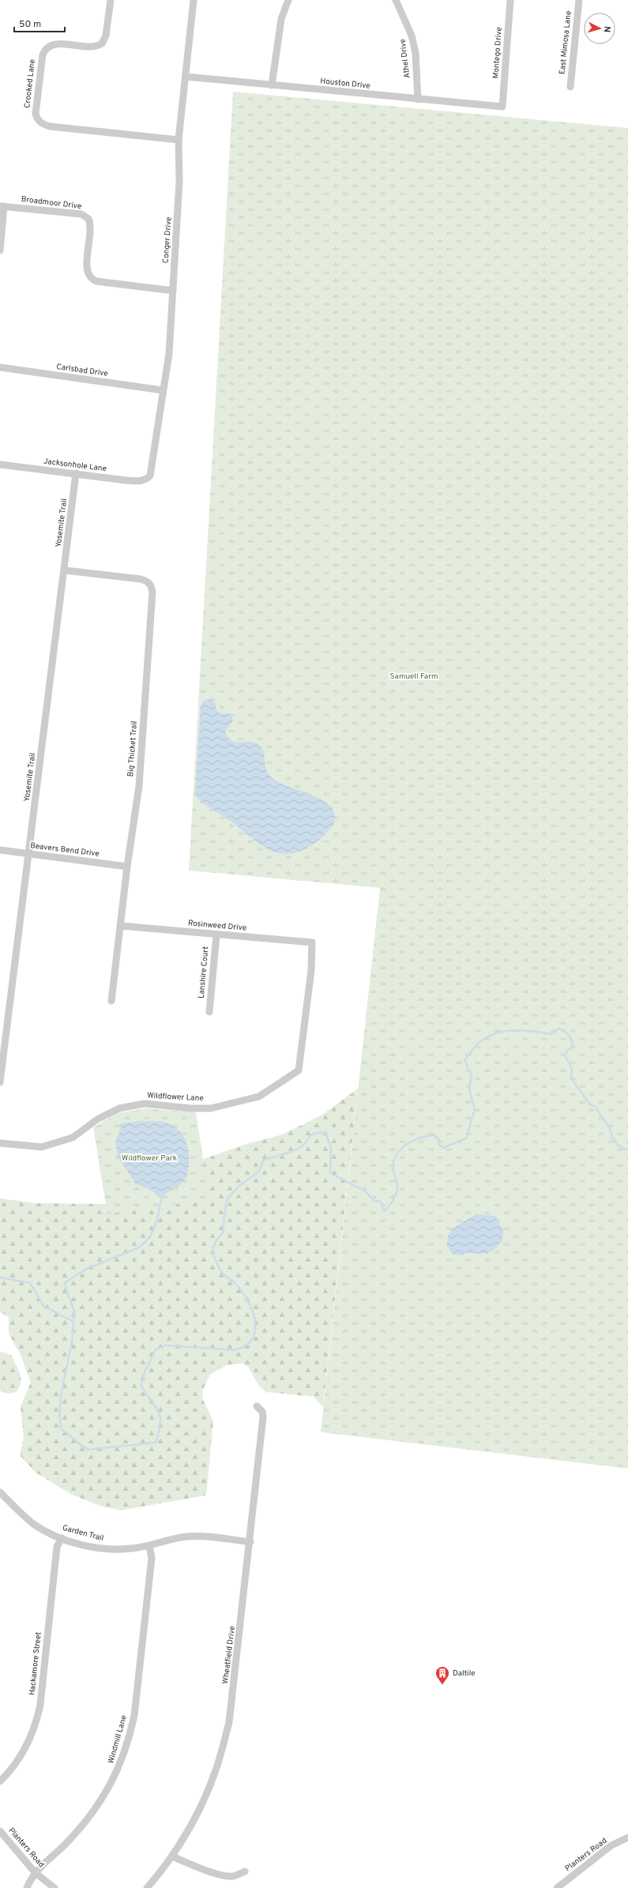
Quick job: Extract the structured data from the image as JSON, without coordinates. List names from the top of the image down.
{
  "streets": {
    "street": [
      "East Mimosa Lane",
      "Montego Drive",
      "Athel Drive",
      "Crooked Lane",
      "Houston Drive",
      "Broadmoor Drive",
      "Conger Drive",
      "Carlsbad Drive",
      "Jacksonhole Lane",
      "Yosemite Trail",
      "Big Thicket Trail",
      "Beavers Bend Drive",
      "Rosinweed Drive",
      "Lanshire Court",
      "Wildflower Lane",
      "Garden Trail",
      "Wheatfield Drive",
      "Hackamore Street",
      "Windmill Lane",
      "Planters Road"
    ]
  },
  "crossings": [
    ["Montego Drive", "Houston Drive"],
    ["Athel Drive", "Houston Drive"],
    ["Crooked Lane", "Conger Drive"],
    ["Houston Drive", "Conger Drive"],
    ["Broadmoor Drive", "Conger Drive"],
    ["Conger Drive", "Carlsbad Drive"],
    ["Conger Drive", "Jacksonhole Lane"],
    ["Jacksonhole Lane", "Yosemite Trail"],
    ["Yosemite Trail", "Big Thicket Trail"],
    ["Yosemite Trail", "Beavers Bend Drive"],
    ["Big Thicket Trail", "Beavers Bend Drive"],
    ["Big Thicket Trail", "Rosinweed Drive"],
    ["Rosinweed Drive", "Lanshire Court"],
    ["Rosinweed Drive", "Wildflower Lane"],
    ["Garden Trail", "Wheatfield Drive"],
    ["Garden Trail", "Hackamore Street"],
    ["Garden Trail", "Windmill Lane"],
    ["Windmill Lane", "Planters Road"]
  ],
  "parks": ["Samuell Farm", "Wildflower Park"],
  "places": {
    "building": ["Daltile"]
  },
  "scale_bar": "50 m",
  "north": "right"
}
